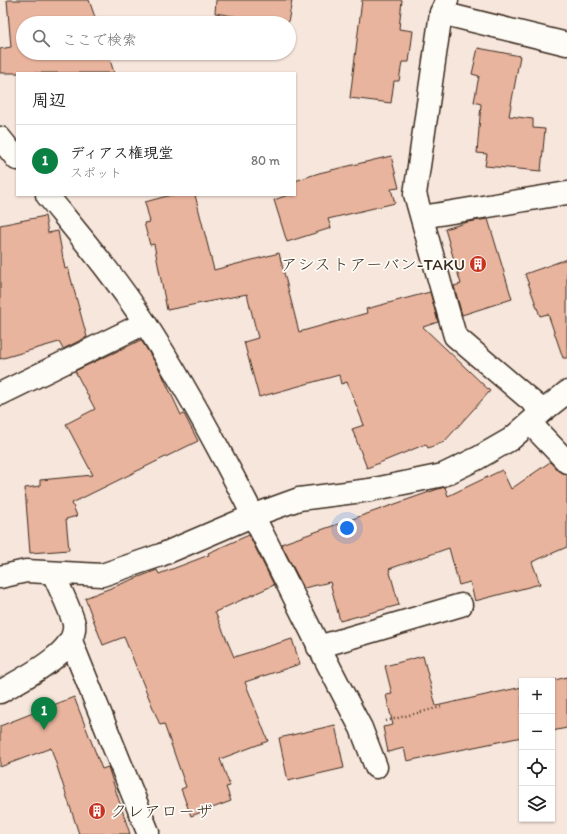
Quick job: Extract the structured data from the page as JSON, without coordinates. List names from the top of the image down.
{
  "places": {
    "building": ["アシストアーバン-TAKU", "クレアローザ"]
  },
  "page": {
    "search": "ここで検索",
    "heading": "周辺",
    "list": [
      {
        "mark": "1",
        "name": "ディアス権現堂",
        "note": "スポット",
        "value": "80 m"
      }
    ],
    "map_buttons": ["+", "−"],
    "pins": "1"
  }
}
